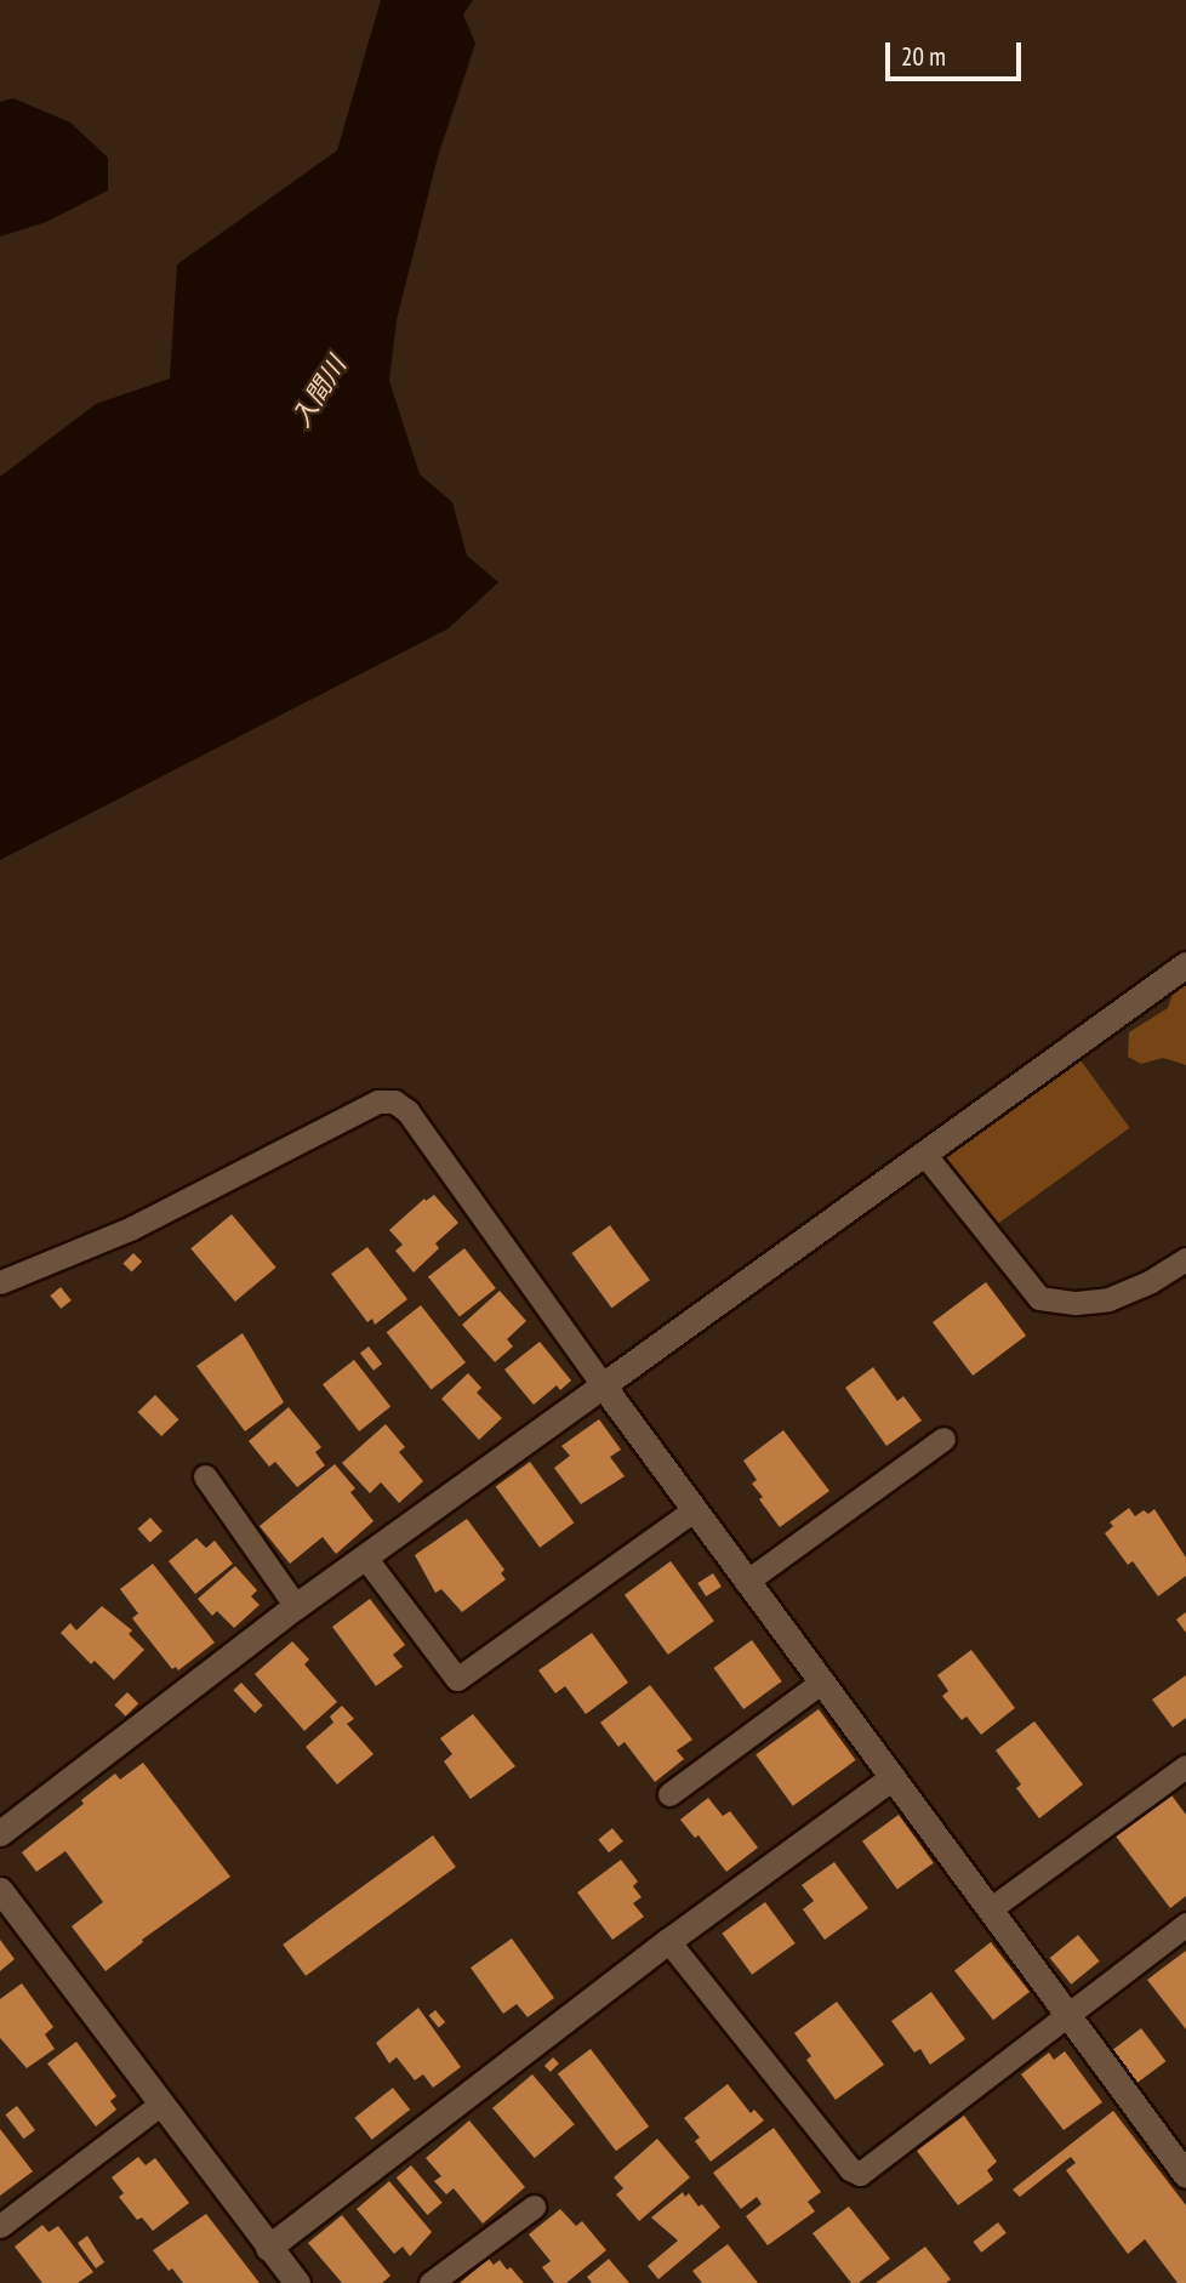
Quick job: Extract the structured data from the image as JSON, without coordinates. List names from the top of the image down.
{
  "water": ["入間川"],
  "scale_bar": "20 m"
}
